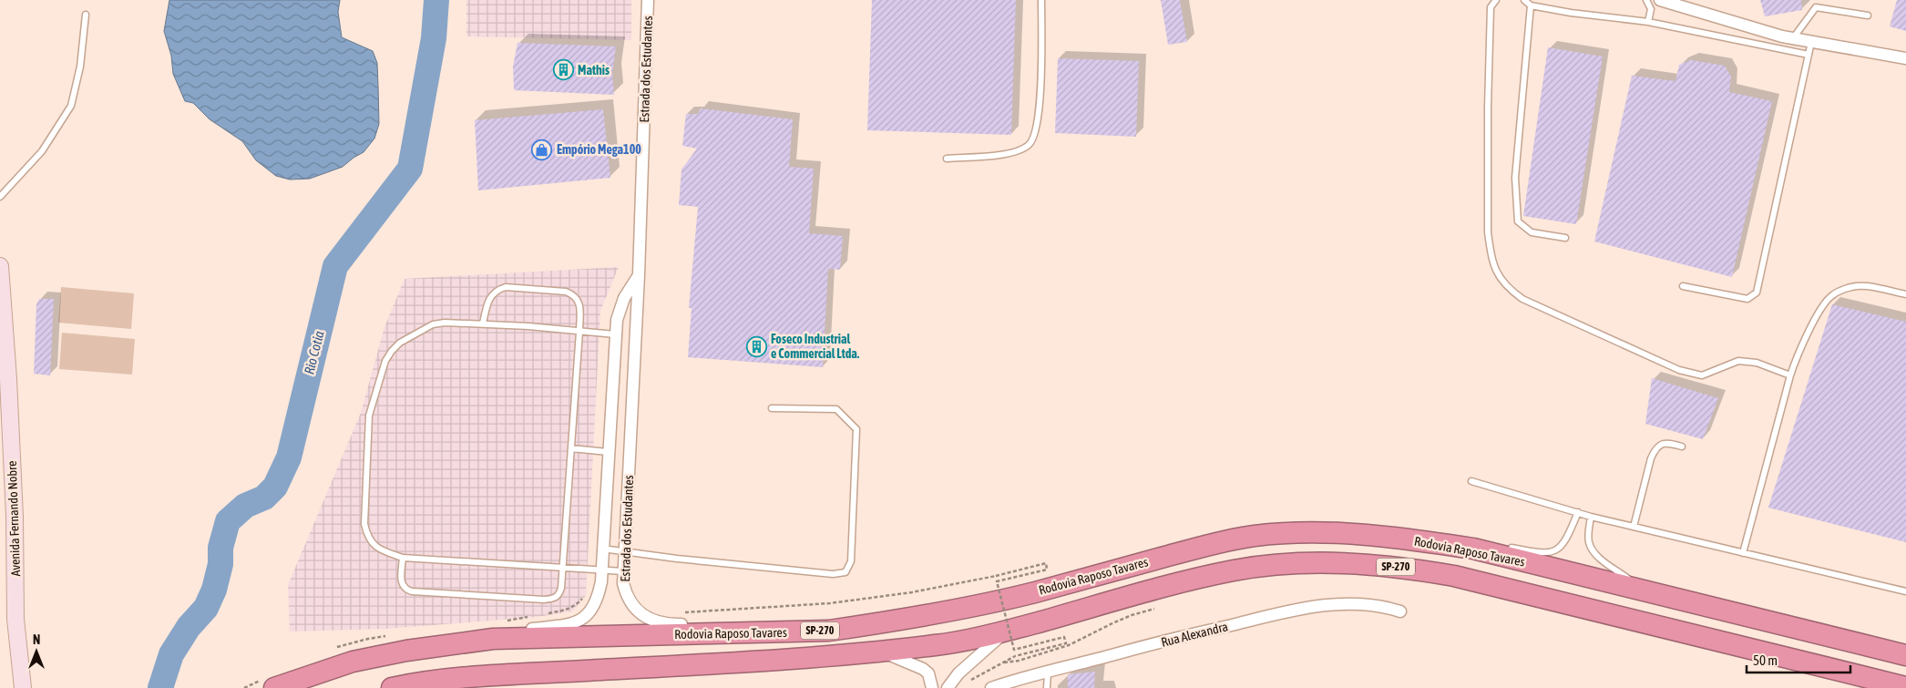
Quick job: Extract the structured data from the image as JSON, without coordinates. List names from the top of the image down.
{
  "streets": {
    "highway": ["Rodovia Raposo Tavares", "SP-270"],
    "main road": ["Avenida Fernando Nobre"],
    "street": ["Estrada dos Estudantes", "Rua Alexandra"]
  },
  "crossings": [
    ["Estrada dos Estudantes", "Rodovia Raposo Tavares"]
  ],
  "water": ["Rio Cotia"],
  "places": {
    "building": ["Mathis", "Foseco Industrial e Commercial Ltda."],
    "shop": ["Empório Mega100"]
  },
  "scale_bar": "50 m",
  "north": "top"
}
